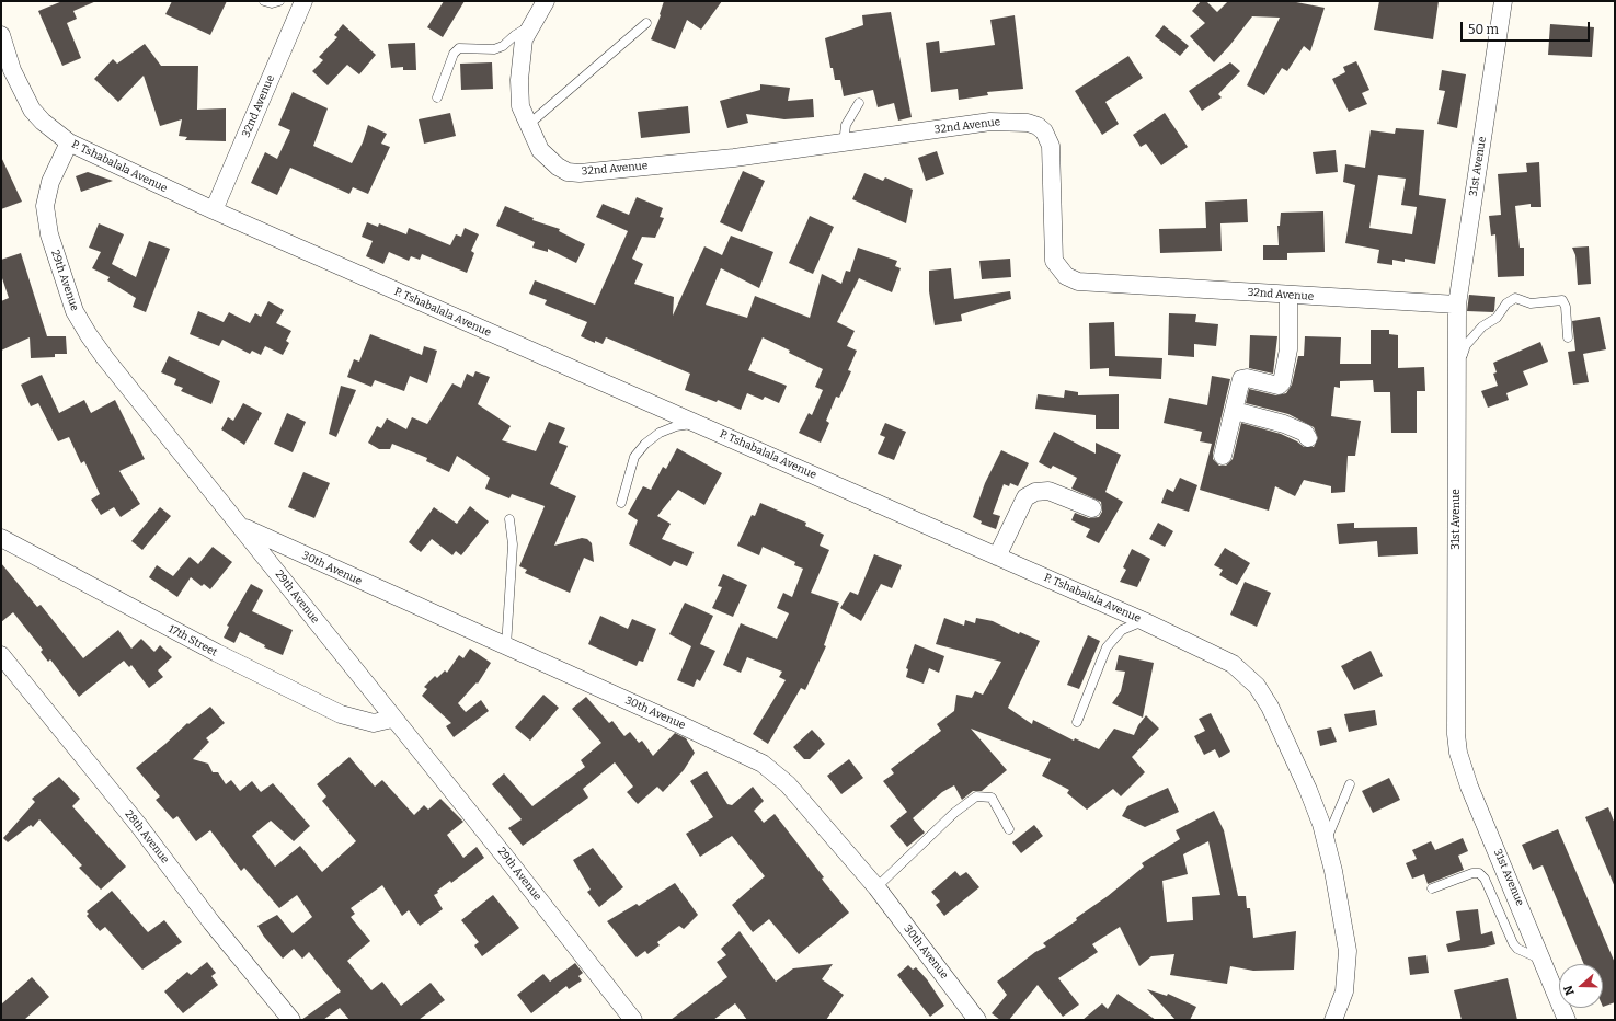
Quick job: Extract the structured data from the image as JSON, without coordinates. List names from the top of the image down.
{
  "streets": {
    "street": [
      "32nd Avenue",
      "P. Tshabalala Avenue",
      "31st Avenue",
      "29th Avenue",
      "30th Avenue",
      "17th Street",
      "28th Avenue"
    ]
  },
  "crossings": [
    ["32nd Avenue", "P. Tshabalala Avenue"],
    ["32nd Avenue", "31st Avenue"],
    ["P. Tshabalala Avenue", "29th Avenue"],
    ["29th Avenue", "30th Avenue"],
    ["29th Avenue", "17th Street"]
  ],
  "scale_bar": "50 m",
  "north": "left"
}
